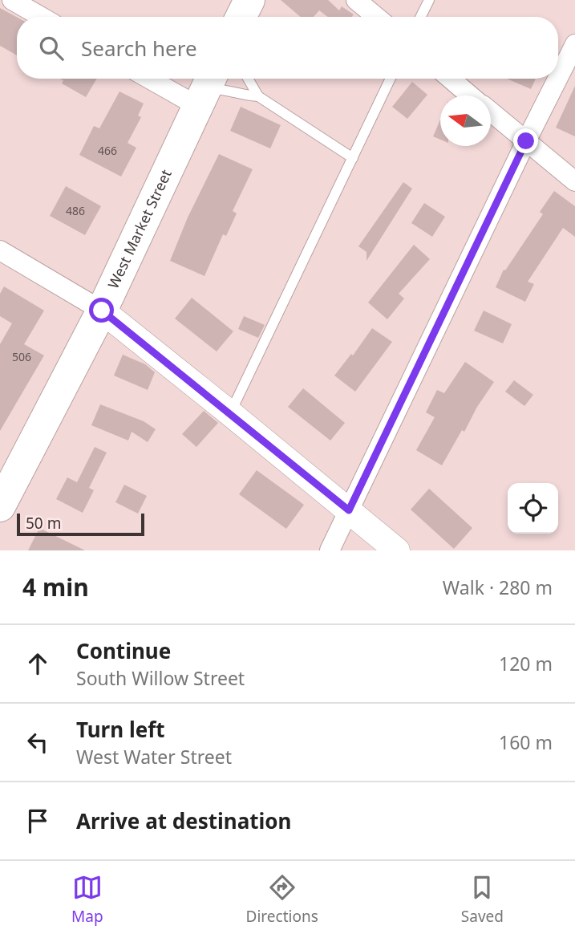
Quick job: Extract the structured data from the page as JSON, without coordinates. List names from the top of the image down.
{
  "streets": {
    "main road": ["West Market Street"]
  },
  "house_numbers": ["466", "486", "506"],
  "scale_bar": "50 m",
  "north": "left",
  "page": {
    "search": "Search here",
    "scale": "50 m",
    "heading": ["4 min", "Walk · 280 m"],
    "list": [
      ["Continue", "South Willow Street", "120 m"],
      ["Turn left", "West Water Street", "160 m"],
      "Arrive at destination"
    ],
    "nav": ["Map", "Directions", "Saved"]
  }
}
